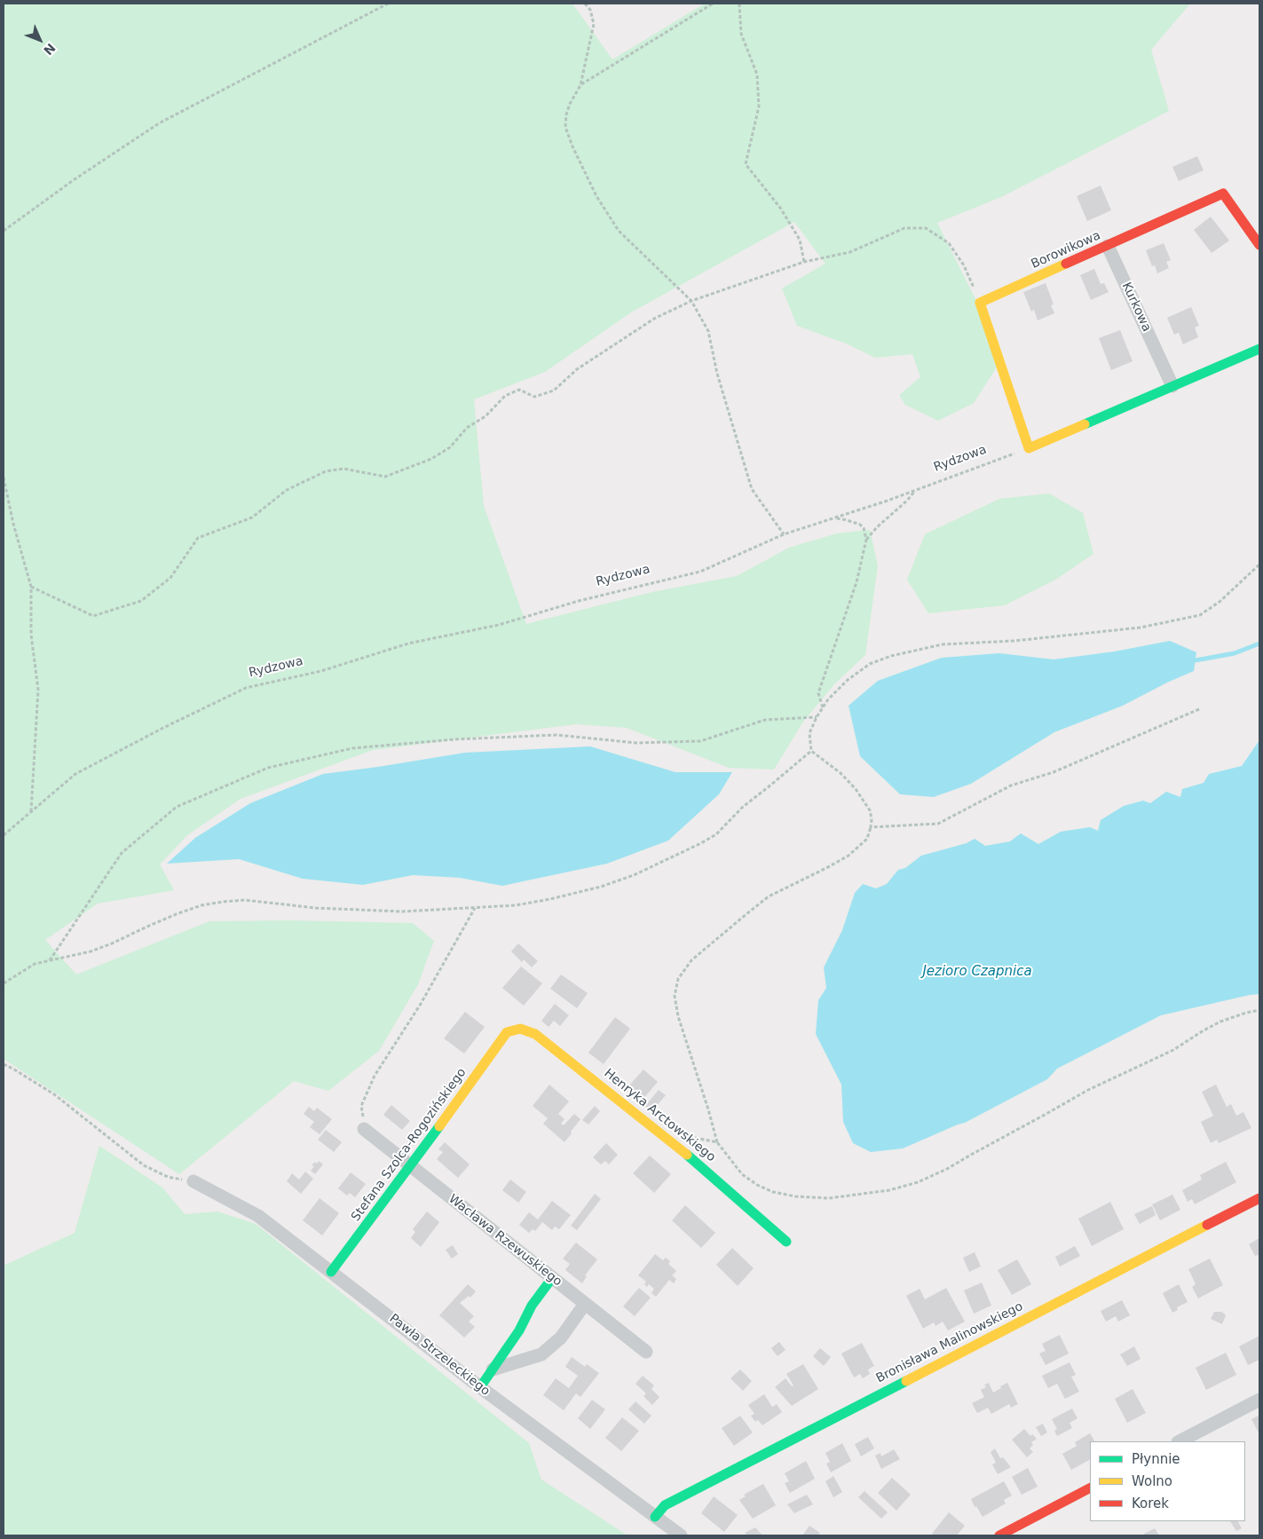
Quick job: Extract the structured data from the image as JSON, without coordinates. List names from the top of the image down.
{
  "streets": {
    "street": [
      "Borowikowa",
      "Kurkowa",
      "Henryka Arctowskiego",
      "Stefana Szolca-Rogozińskiego",
      "Wacława Rzewuskiego",
      "Bronisława Malinowskiego",
      "Pawła Strzeleckiego"
    ],
    "path": ["Rydzowa"]
  },
  "crossings": [
    ["Borowikowa", "Kurkowa"],
    ["Henryka Arctowskiego", "Stefana Szolca-Rogozińskiego"],
    ["Stefana Szolca-Rogozińskiego", "Wacława Rzewuskiego"],
    ["Stefana Szolca-Rogozińskiego", "Pawła Strzeleckiego"],
    ["Bronisława Malinowskiego", "Pawła Strzeleckiego"]
  ],
  "water": ["Jezioro Czapnica"],
  "legend": ["Płynnie", "Wolno", "Korek"],
  "north": "bottom right"
}
